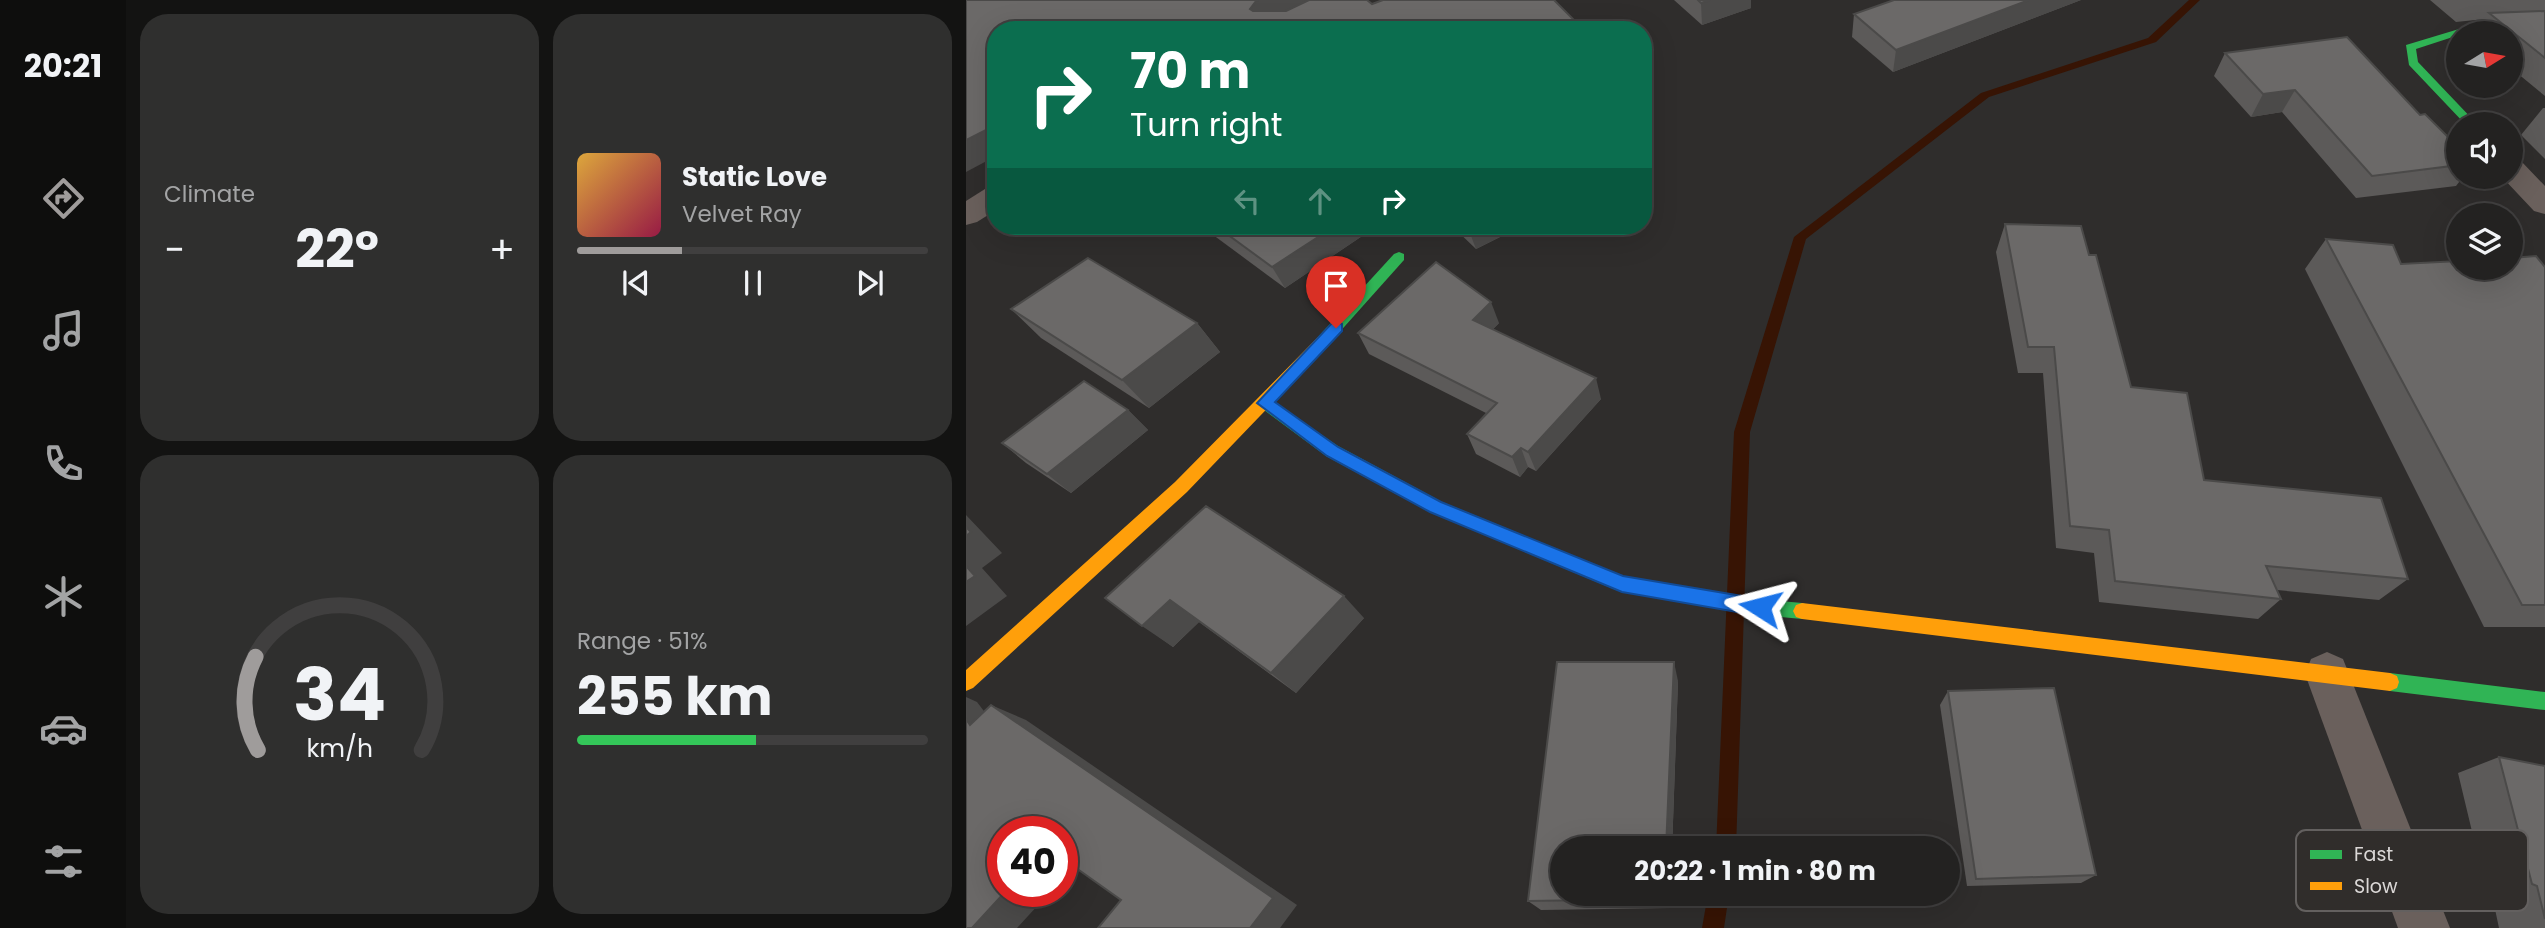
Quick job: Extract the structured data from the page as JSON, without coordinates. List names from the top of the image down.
{
  "legend": ["Fast", "Slow"],
  "north": "right",
  "page": {
    "tabs": "20:21",
    "tile": [
      "Climate",
      ["Range · 51%", "255 km"]
    ],
    "turn": ["70 m", "Turn right"],
    "song": ["Static Love", "Velvet Ray"],
    "heat": ["−", "22°", "+"],
    "limit": "40",
    "trip": "20:22 · 1 min · 80 m",
    "gauge": ["34", "km/h"]
  }
}
